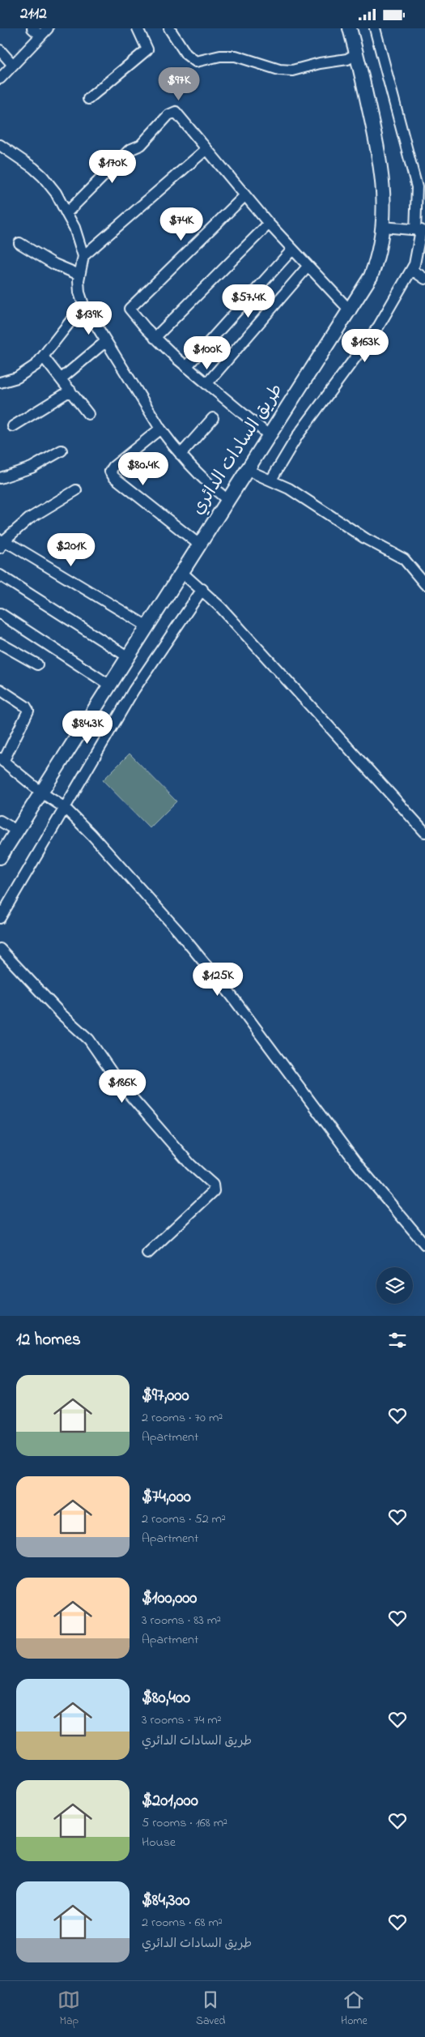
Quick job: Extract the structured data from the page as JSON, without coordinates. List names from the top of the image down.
{
  "streets": {
    "main road": ["طريق السادات الدائري"]
  },
  "page": {
    "status": "21:12",
    "price": [
      "$97K",
      "$170K",
      "$74K",
      "$57.4K",
      "$139K",
      "$163K",
      "$100K",
      "$80.4K",
      "$201K",
      "$84.3K",
      "$125K",
      "$186K"
    ],
    "heading": "12 homes",
    "list": [
      {
        "name": "$97,000",
        "note": "2 rooms · 70 m² · Apartment"
      },
      {
        "name": "$74,000",
        "note": "2 rooms · 52 m² · Apartment"
      },
      {
        "name": "$100,000",
        "note": "3 rooms · 83 m² · Apartment"
      },
      {
        "name": "$80,400",
        "note": "3 rooms · 74 m² · طريق السادات الدائري"
      },
      {
        "name": "$201,000",
        "note": "5 rooms · 168 m² · House"
      },
      {
        "name": "$84,300",
        "note": "2 rooms · 68 m² · طريق السادات الدائري"
      }
    ],
    "tabs": ["Map", "Saved", "Home"]
  }
}
